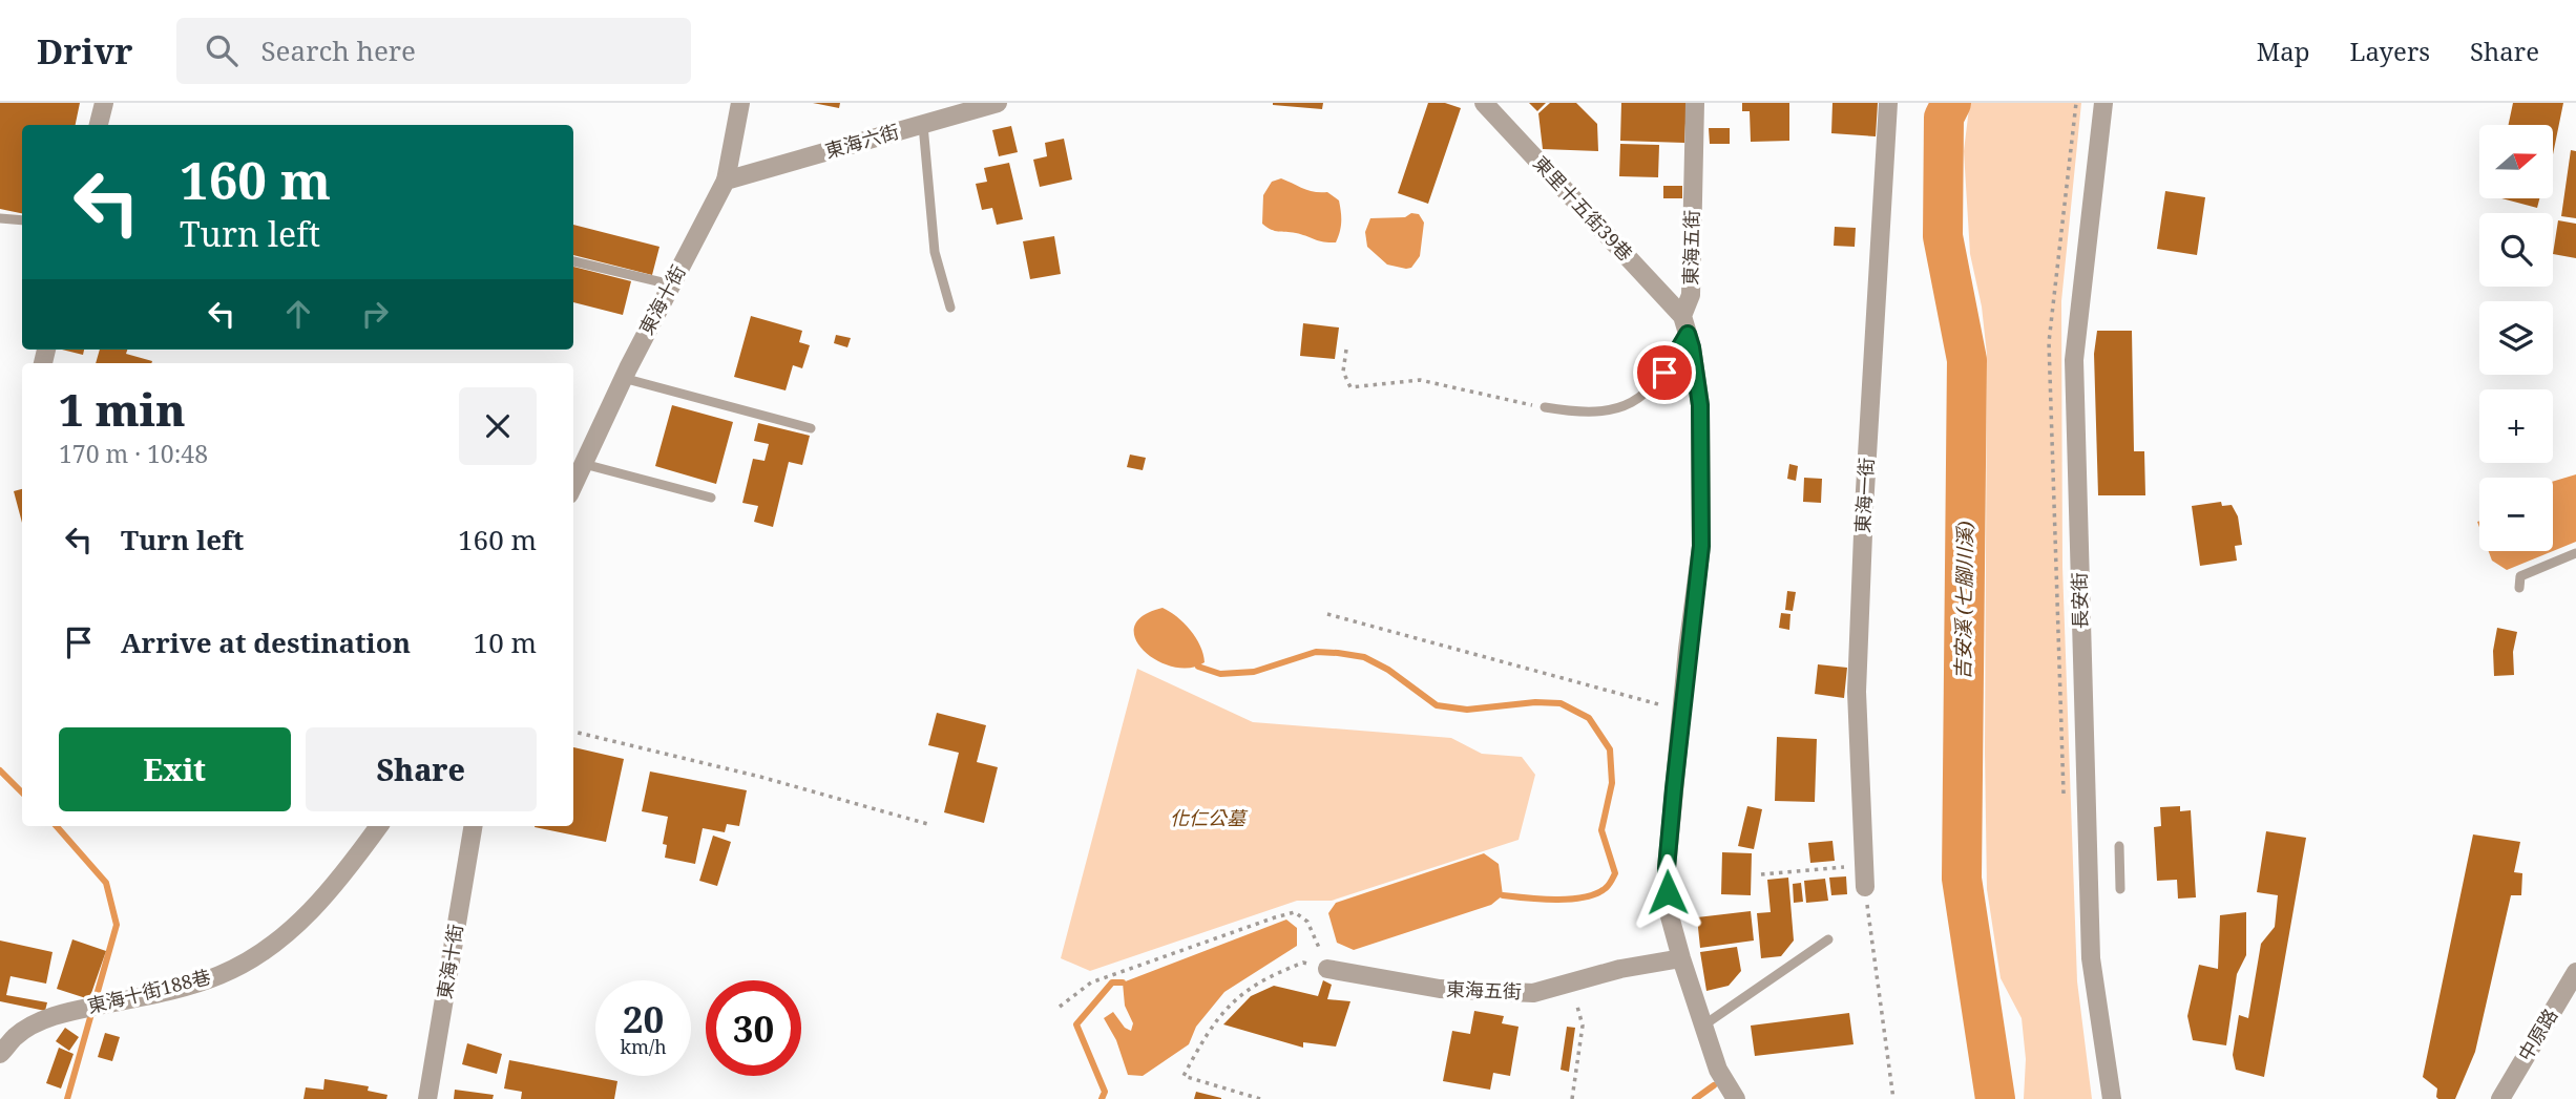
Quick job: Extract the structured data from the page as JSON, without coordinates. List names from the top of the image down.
{
  "streets": {
    "street": [
      "東海六街",
      "東里十五街39巷",
      "東海五街",
      "東海十街",
      "東海一街",
      "長安街",
      "東海十街188巷",
      "中原路"
    ]
  },
  "crossings": [
    ["東海六街", "東海十街"],
    ["東里十五街39巷", "東海五街"]
  ],
  "water": ["吉安溪 (七腳川溪)"],
  "parks": ["化仁公墓"],
  "north": "right",
  "page": {
    "header": "Drivr",
    "search": "Search here",
    "nav": ["Map", "Layers", "Share"],
    "map_buttons": ["+", "−"],
    "turn": ["160 m", "Turn left"],
    "heading": ["1 min", "170 m · 10:48"],
    "list": [
      {
        "name": "Turn left",
        "value": "160 m"
      },
      {
        "name": "Arrive at destination",
        "value": "10 m"
      }
    ],
    "buttons": ["Exit", "Share"],
    "speed": "20 km/h",
    "limit": "30"
  }
}
